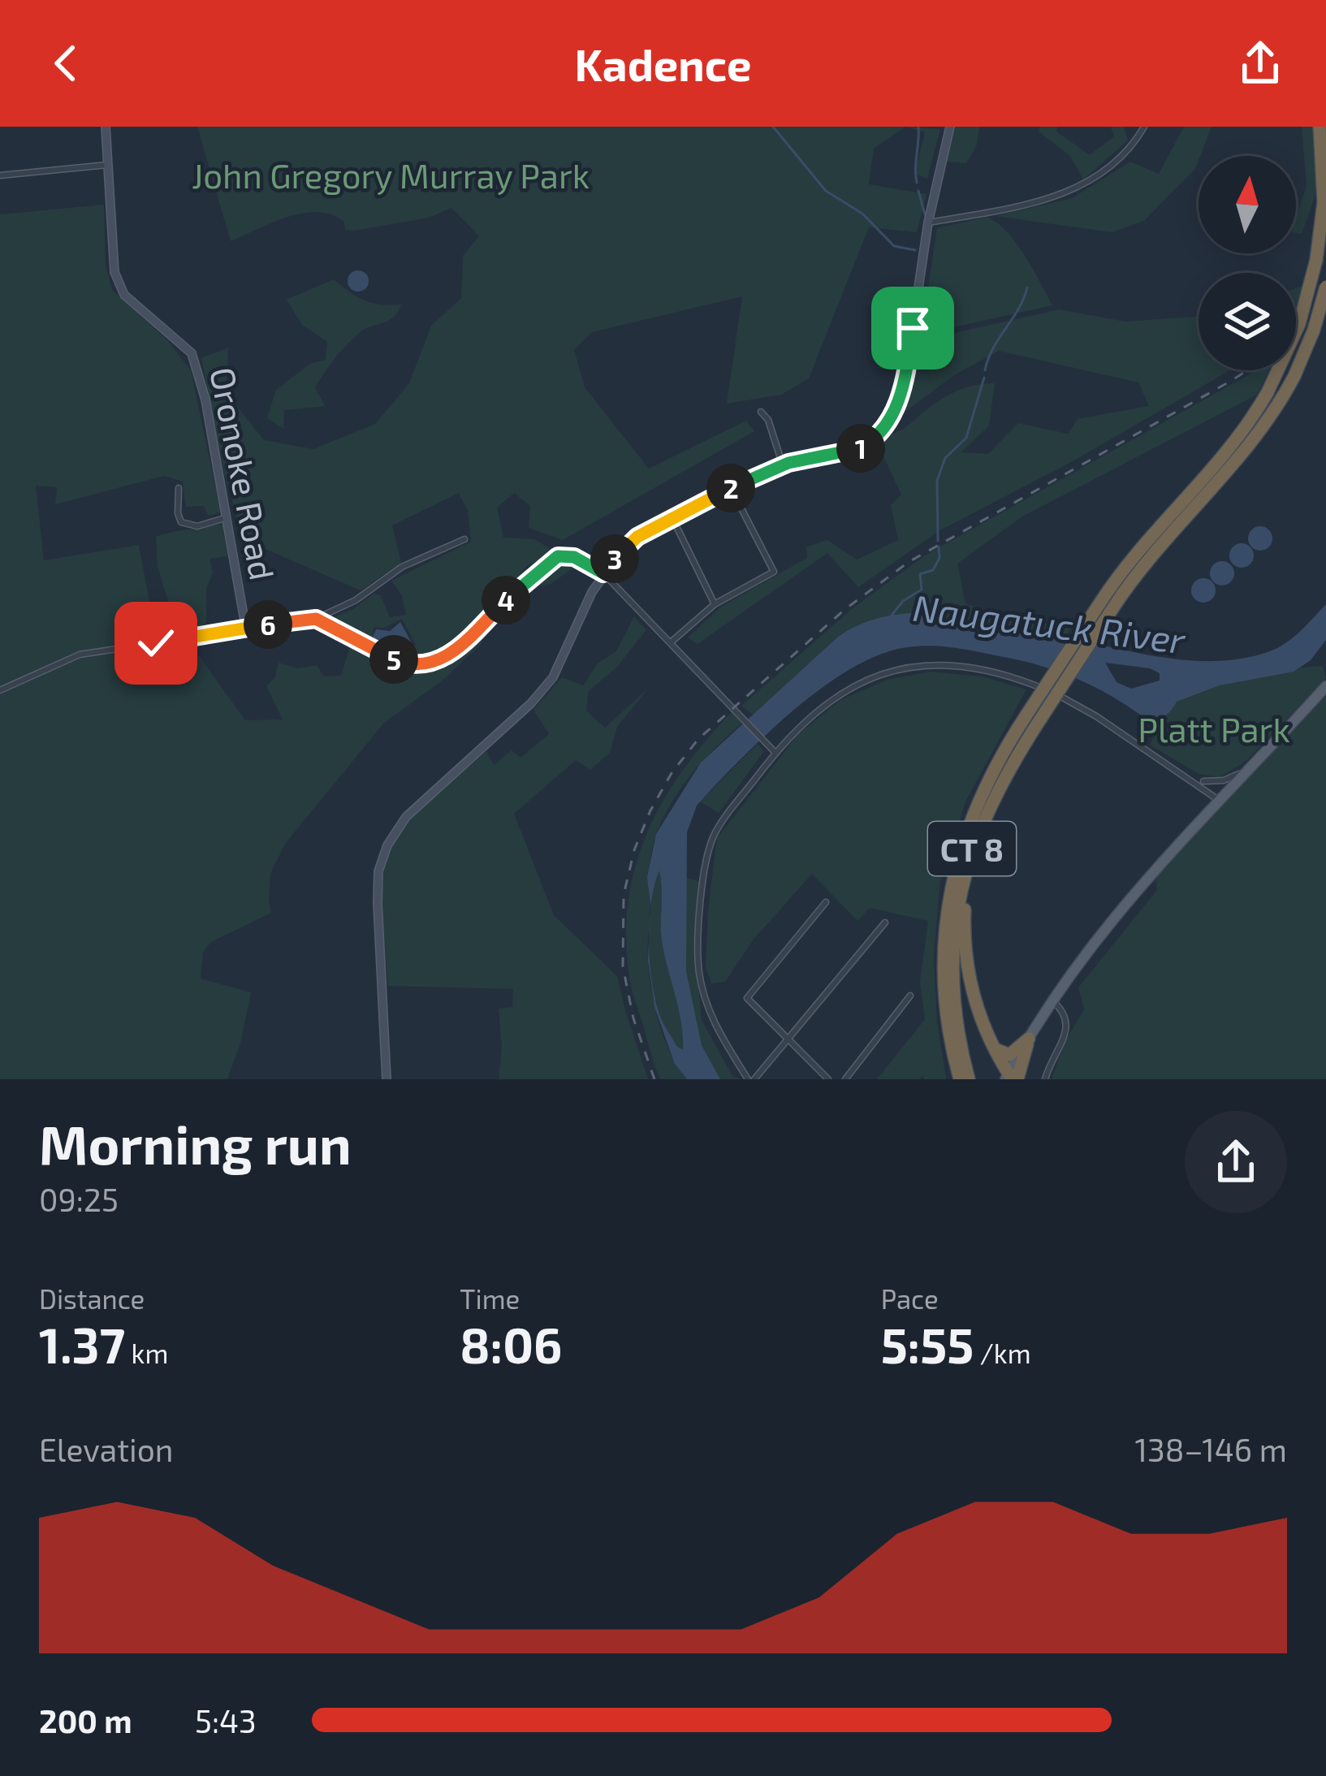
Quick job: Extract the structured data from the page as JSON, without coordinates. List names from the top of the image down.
{
  "streets": {
    "highway": ["CT 8"],
    "main road": ["Oronoke Road"]
  },
  "water": ["Naugatuck River"],
  "parks": ["John Gregory Murray Park", "Platt Park"],
  "north": "top",
  "page": {
    "header": "Kadence",
    "pins": [
      "1",
      "2",
      "3",
      "4",
      "6",
      "5"
    ],
    "heading": ["Morning run", "09:25"],
    "stats": [
      ["Distance", "1.37 km"],
      ["Time", "8:06"],
      ["Pace", "5:55 /km"]
    ],
    "chart": ["Elevation", "138–146 m"],
    "list": [
      {
        "name": "200 m",
        "note": "5:43"
      }
    ]
  }
}
